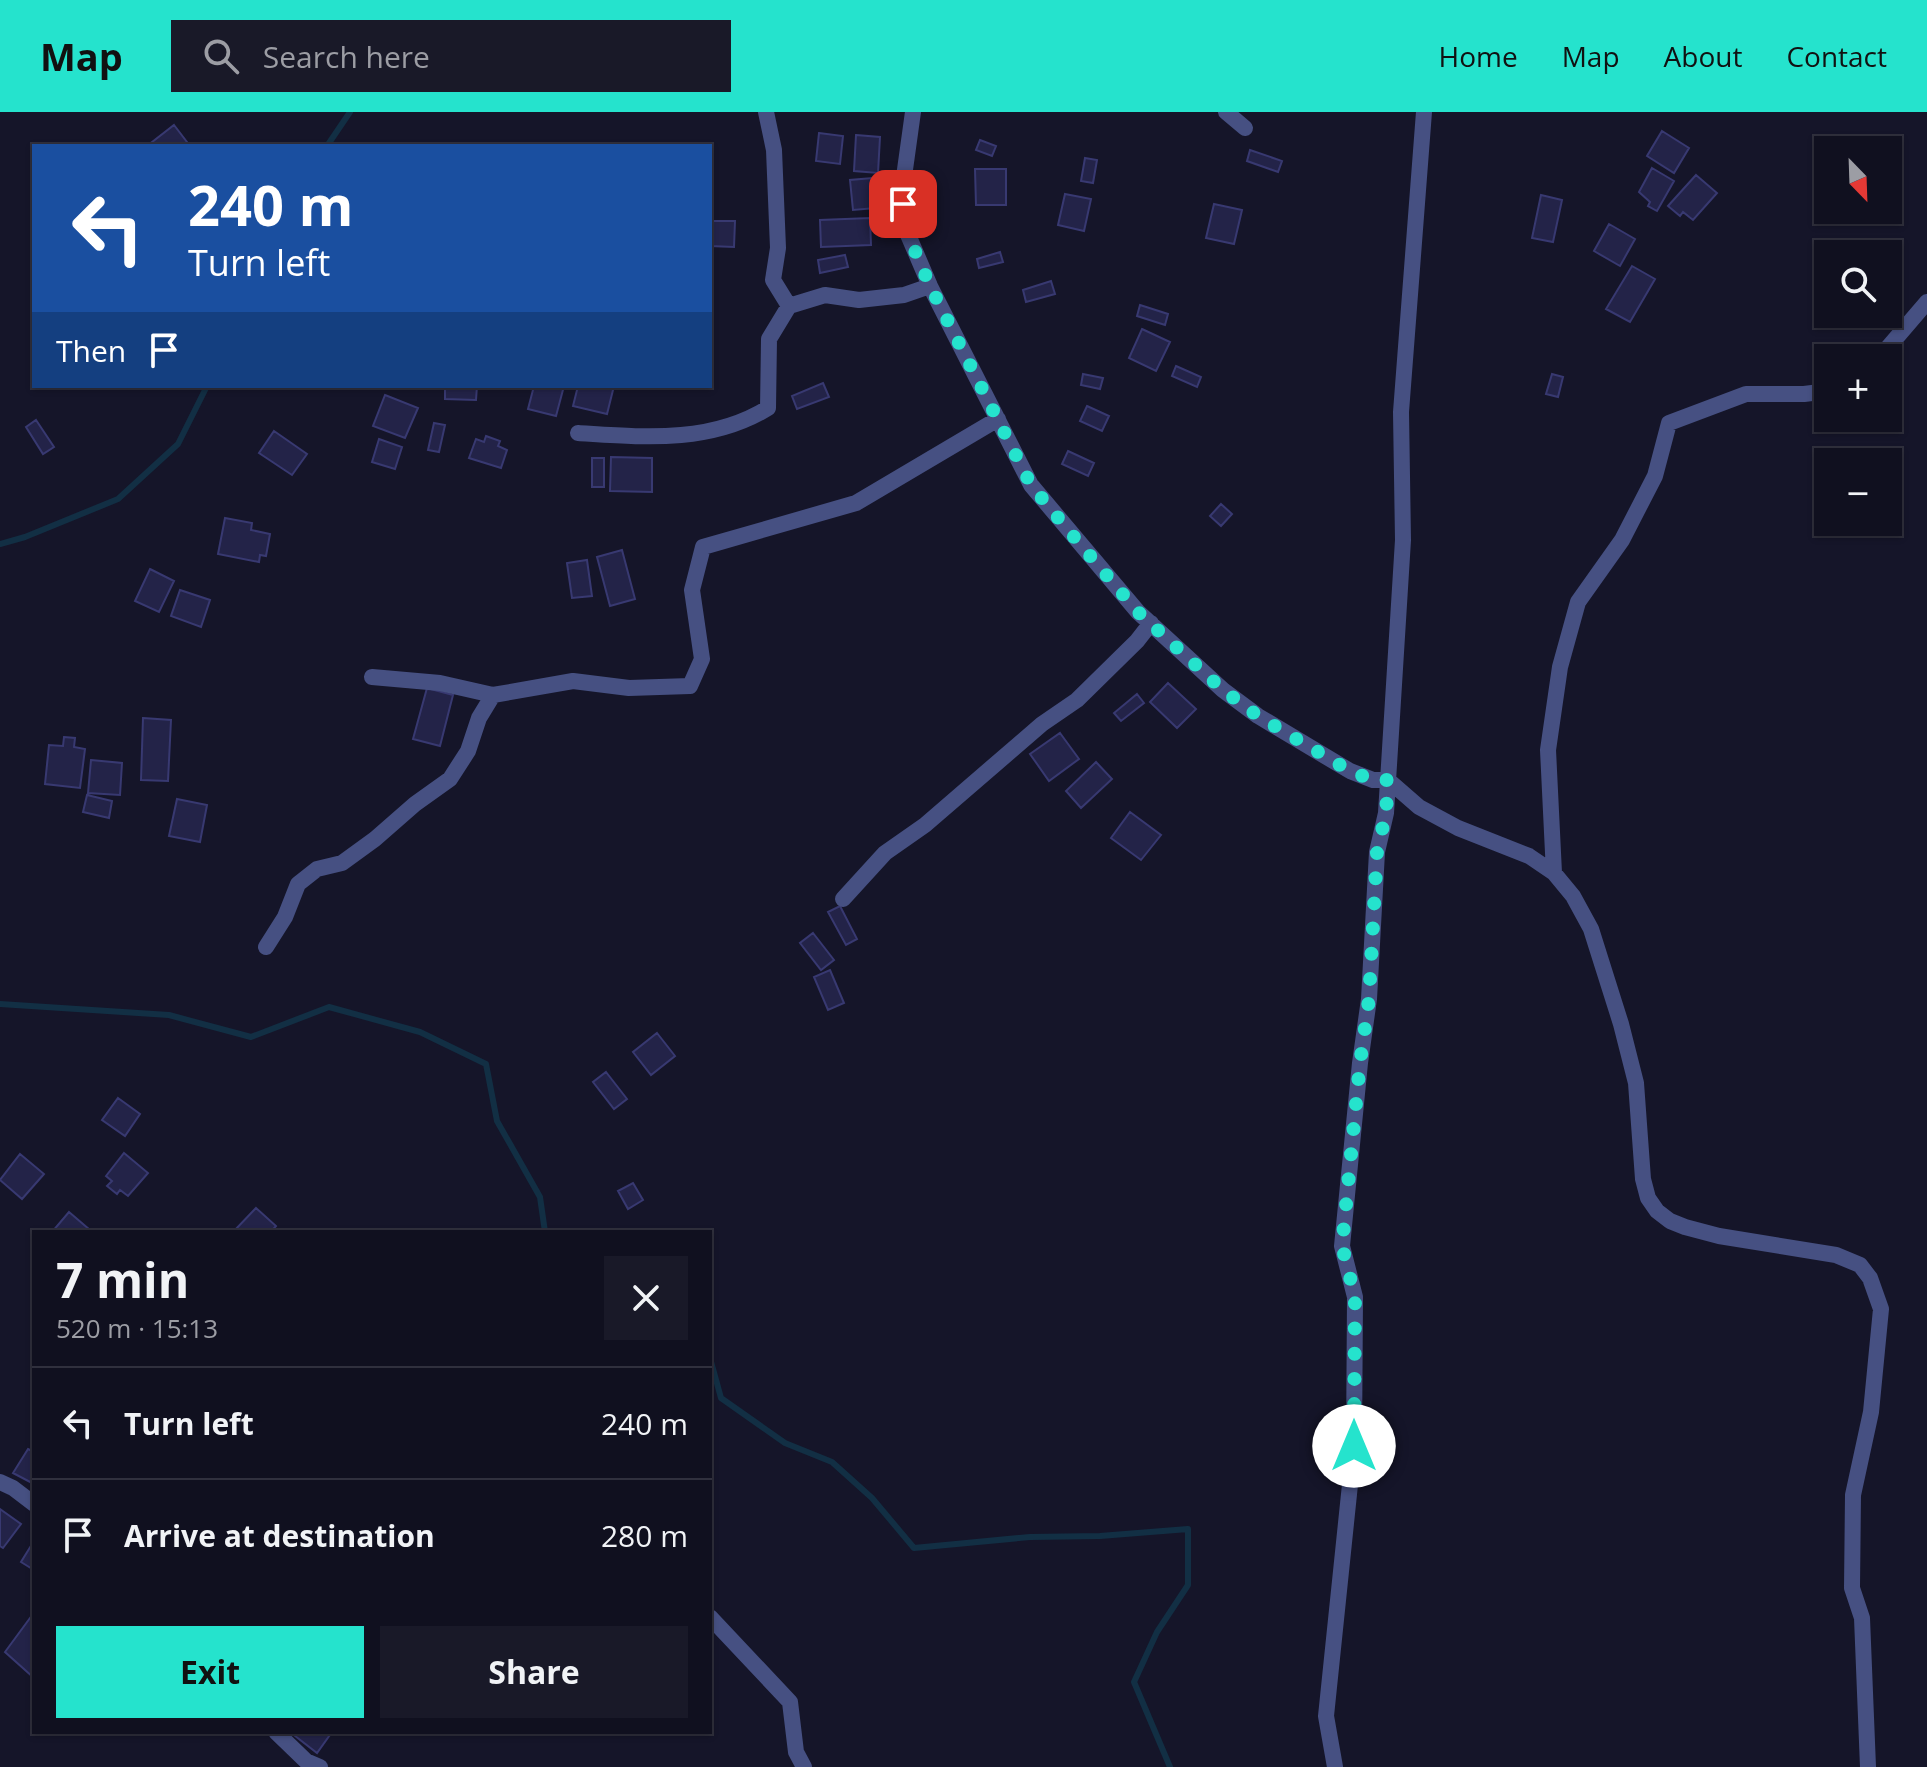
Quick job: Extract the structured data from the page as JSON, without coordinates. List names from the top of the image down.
{
  "north": "bottom right",
  "page": {
    "header": "Map",
    "search": "Search here",
    "nav": [
      "Home",
      "Map",
      "About",
      "Contact"
    ],
    "map_buttons": ["+", "−"],
    "turn": ["240 m", "Turn left"],
    "then": "Then",
    "heading": ["7 min", "520 m · 15:13"],
    "list": [
      {
        "name": "Turn left",
        "value": "240 m"
      },
      {
        "name": "Arrive at destination",
        "value": "280 m"
      }
    ],
    "buttons": ["Exit", "Share"]
  }
}
